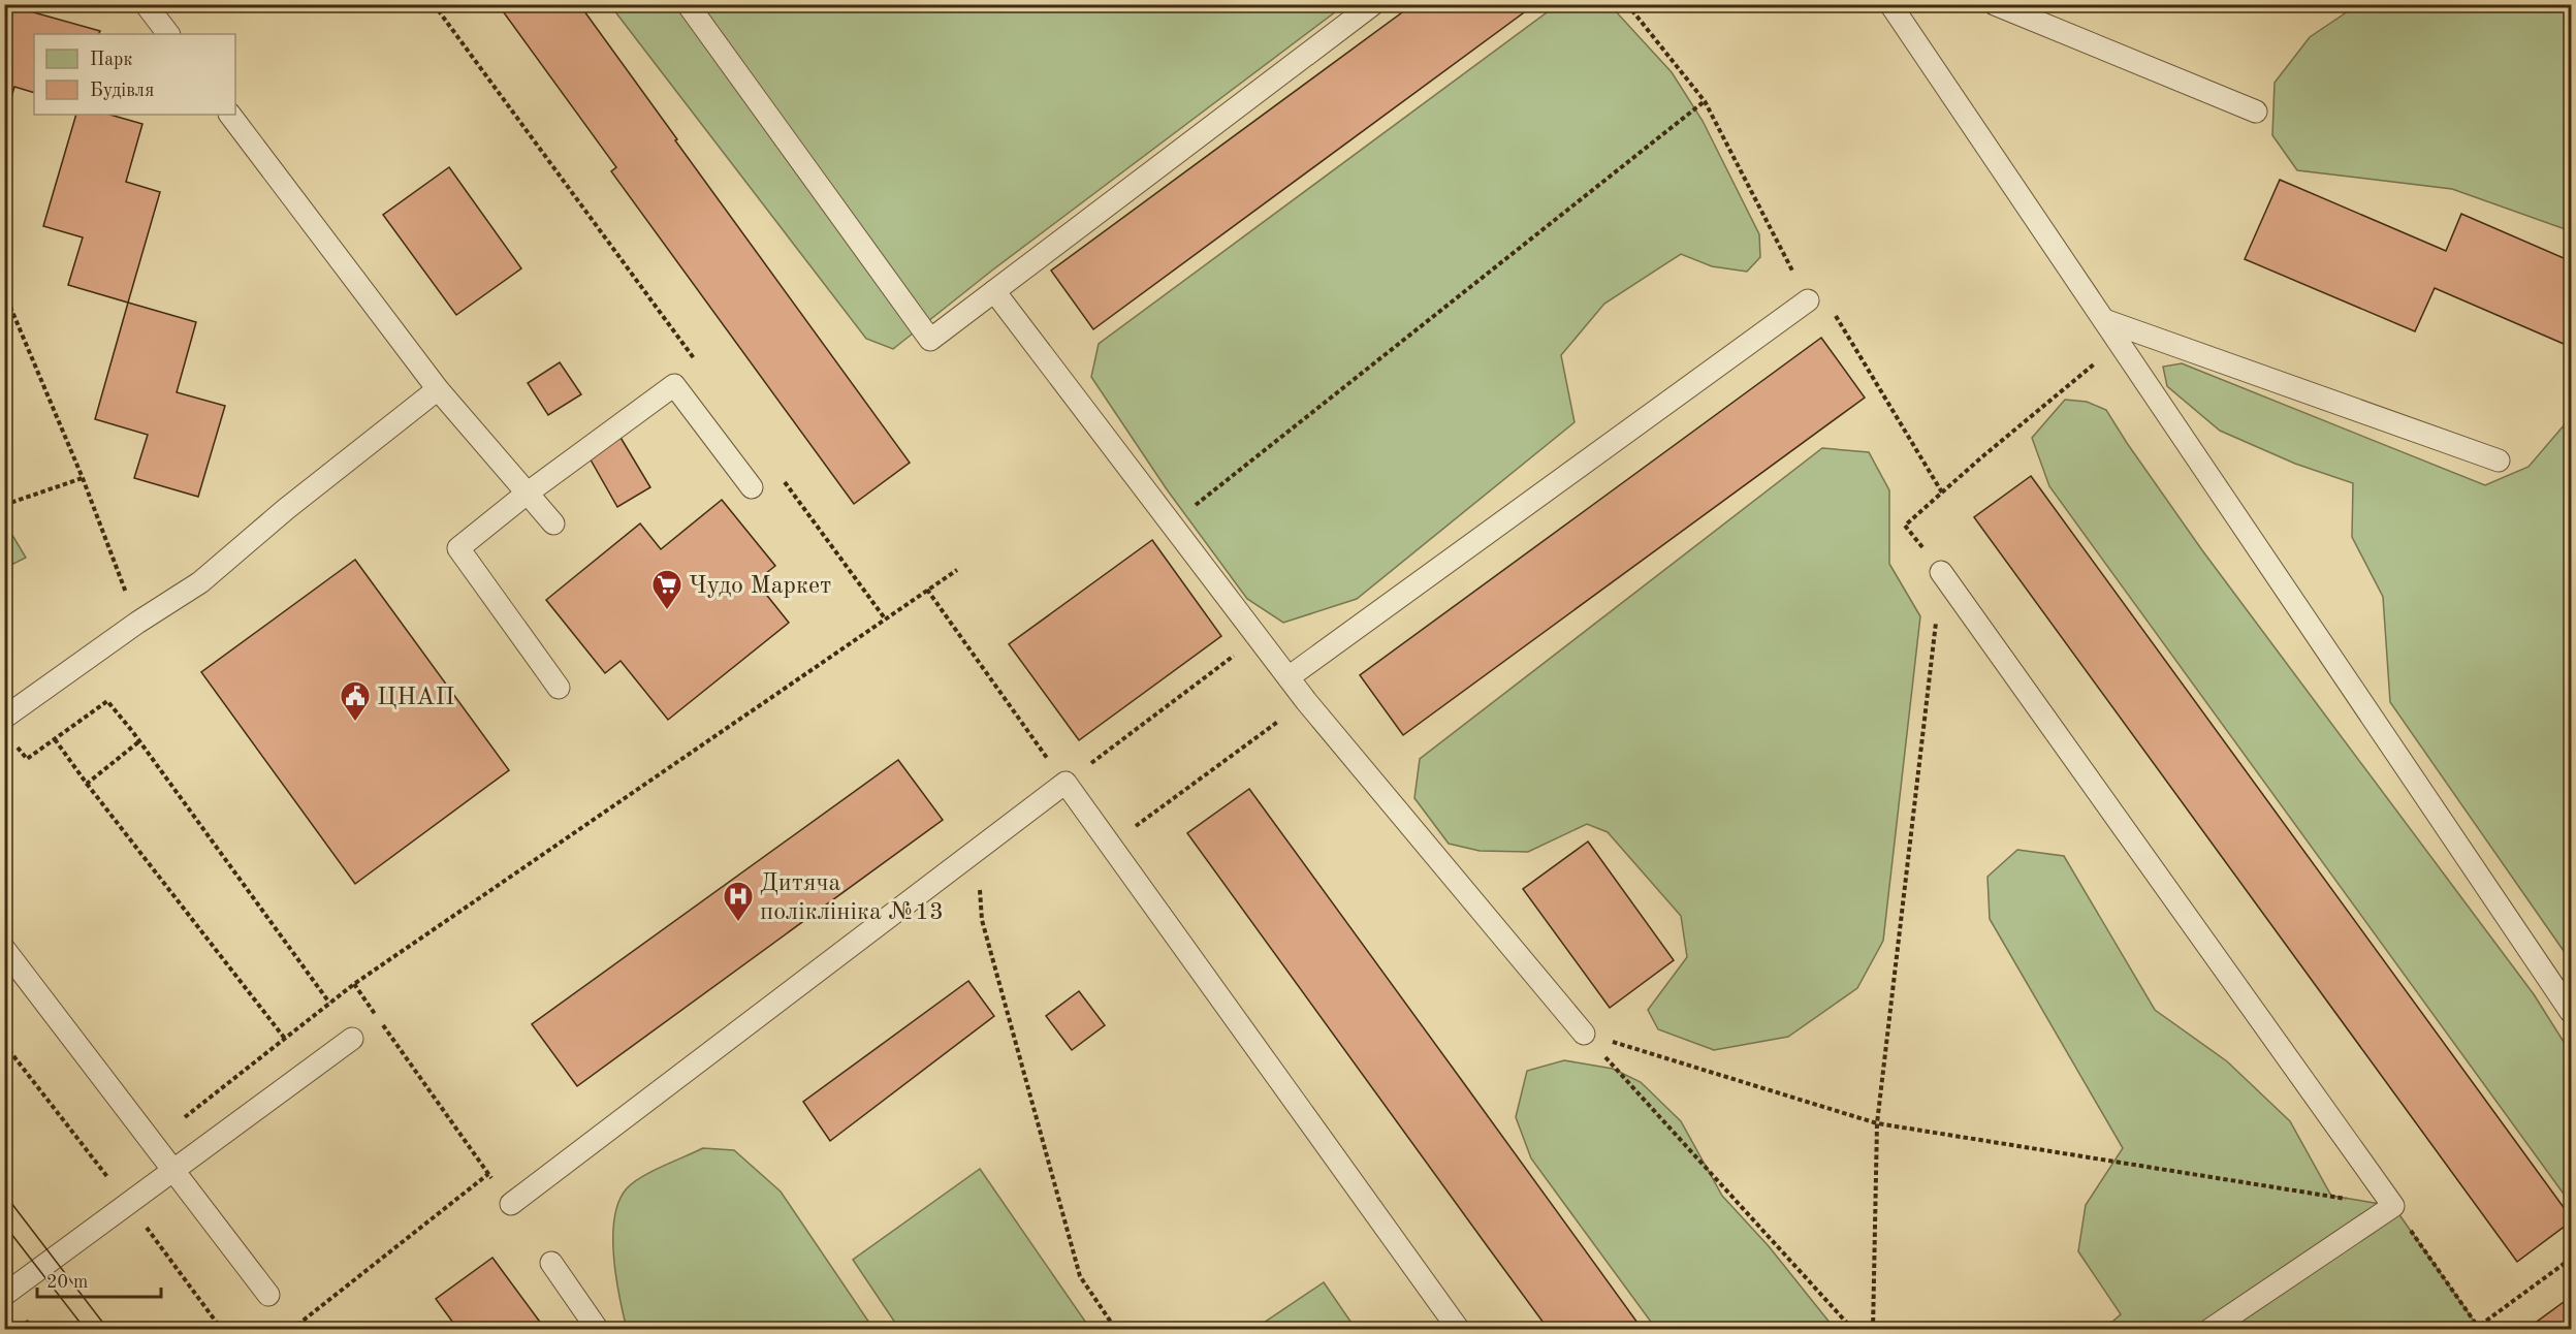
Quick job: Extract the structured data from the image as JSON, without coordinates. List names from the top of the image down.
{
  "places": {
    "supermarket": ["Чудо Маркет"],
    "public building": ["ЦНАП"],
    "hospital": ["Дитяча поліклініка №13"]
  },
  "legend": ["Парк", "Будівля"],
  "scale_bar": "20 m"
}
